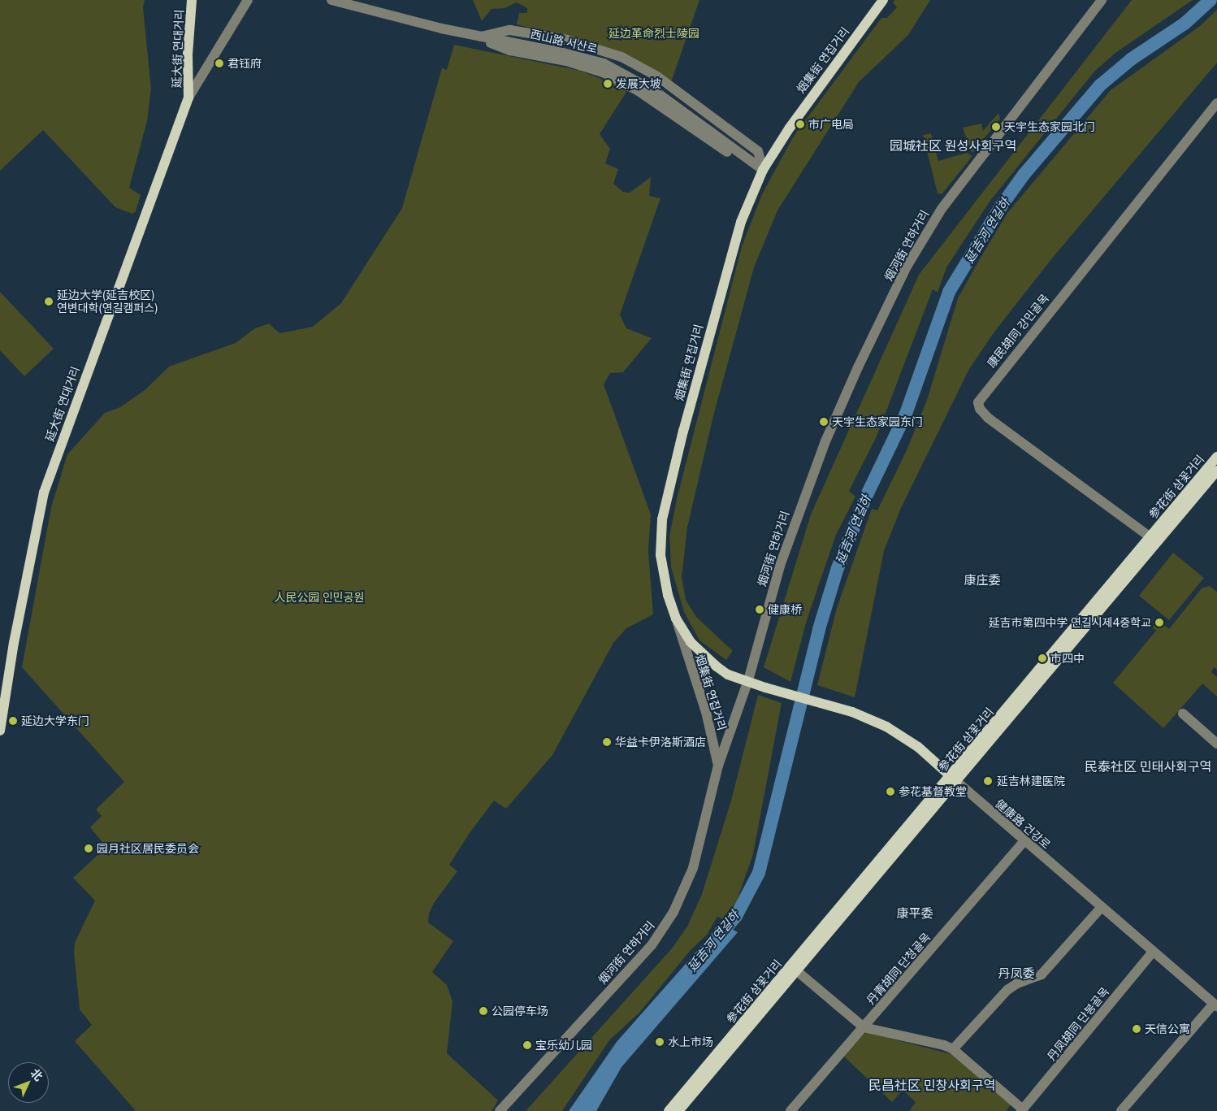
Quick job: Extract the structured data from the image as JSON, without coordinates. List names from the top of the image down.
{
  "streets": {
    "main road": [
      "延大街 연대거리",
      "烟集街 연집거리",
      "参花街 삼꽃거리",
      "健康路 건강로"
    ],
    "street": [
      "西山路 서산로",
      "烟河街 연하거리",
      "康民胡同 강민골목",
      "丹青胡同 단청골목",
      "丹凤胡同 단봉골목"
    ]
  },
  "crossings": [
    ["西山路 서산로", "烟集街 연집거리"],
    ["烟集街 연집거리", "烟河街 연하거리"],
    ["烟集街 연집거리", "健康路 건강로"],
    ["烟河街 연하거리", "健康路 건강로"],
    ["康民胡同 강민골목", "参花街 삼꽃거리"],
    ["参花街 삼꽃거리", "健康路 건강로"],
    ["健康路 건강로", "丹青胡同 단청골목"],
    ["健康路 건강로", "丹凤胡同 단봉골목"]
  ],
  "districts": [
    "园城社区 원성사회구역",
    "康庄委",
    "民泰社区 민태사회구역",
    "康平委",
    "丹凤委",
    "民昌社区 민창사회구역"
  ],
  "water": ["延吉河 연길하"],
  "parks": ["延边革命烈士陵园", "人民公园 인민공원"],
  "places": [
    "君钰府",
    "发展大坡",
    "市广电局",
    "天宇生态家园北门",
    "延边大学(延吉校区) 연변대학(연길캠퍼스)",
    "天宇生态家园东门",
    "健康桥",
    "延吉市第四中学 연길시제4중학교",
    "市四中",
    "延边大学东门",
    "华益卡伊洛斯酒店",
    "延吉林建医院",
    "参花基督教堂",
    "园月社区居民委员会",
    "公园停车场",
    "天信公寓",
    "水上市场",
    "宝乐幼儿园"
  ],
  "north": "top right"
}
